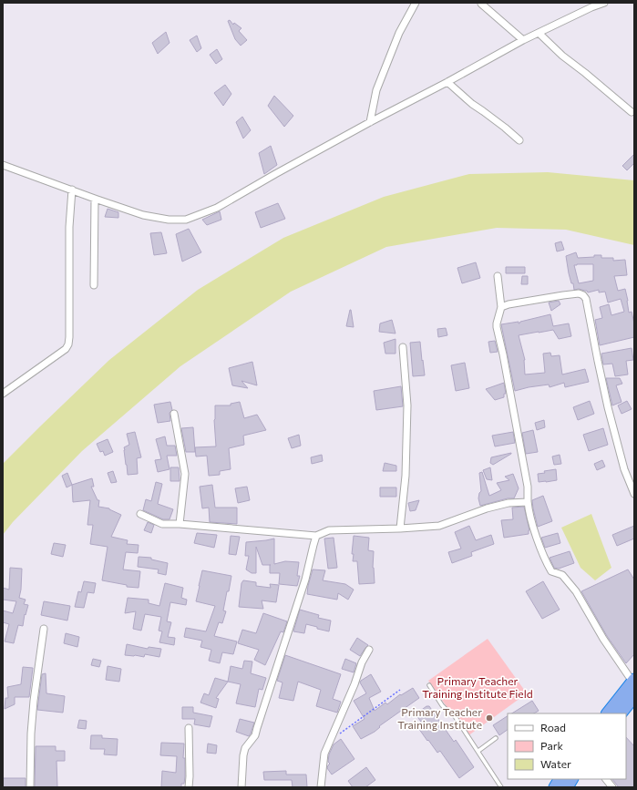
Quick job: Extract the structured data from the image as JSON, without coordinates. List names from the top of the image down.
{
  "parks": ["Primary Teacher Training Institute Field"],
  "places": ["Primary Teacher Training Institute"],
  "legend": ["Road", "Park", "Water"]
}
